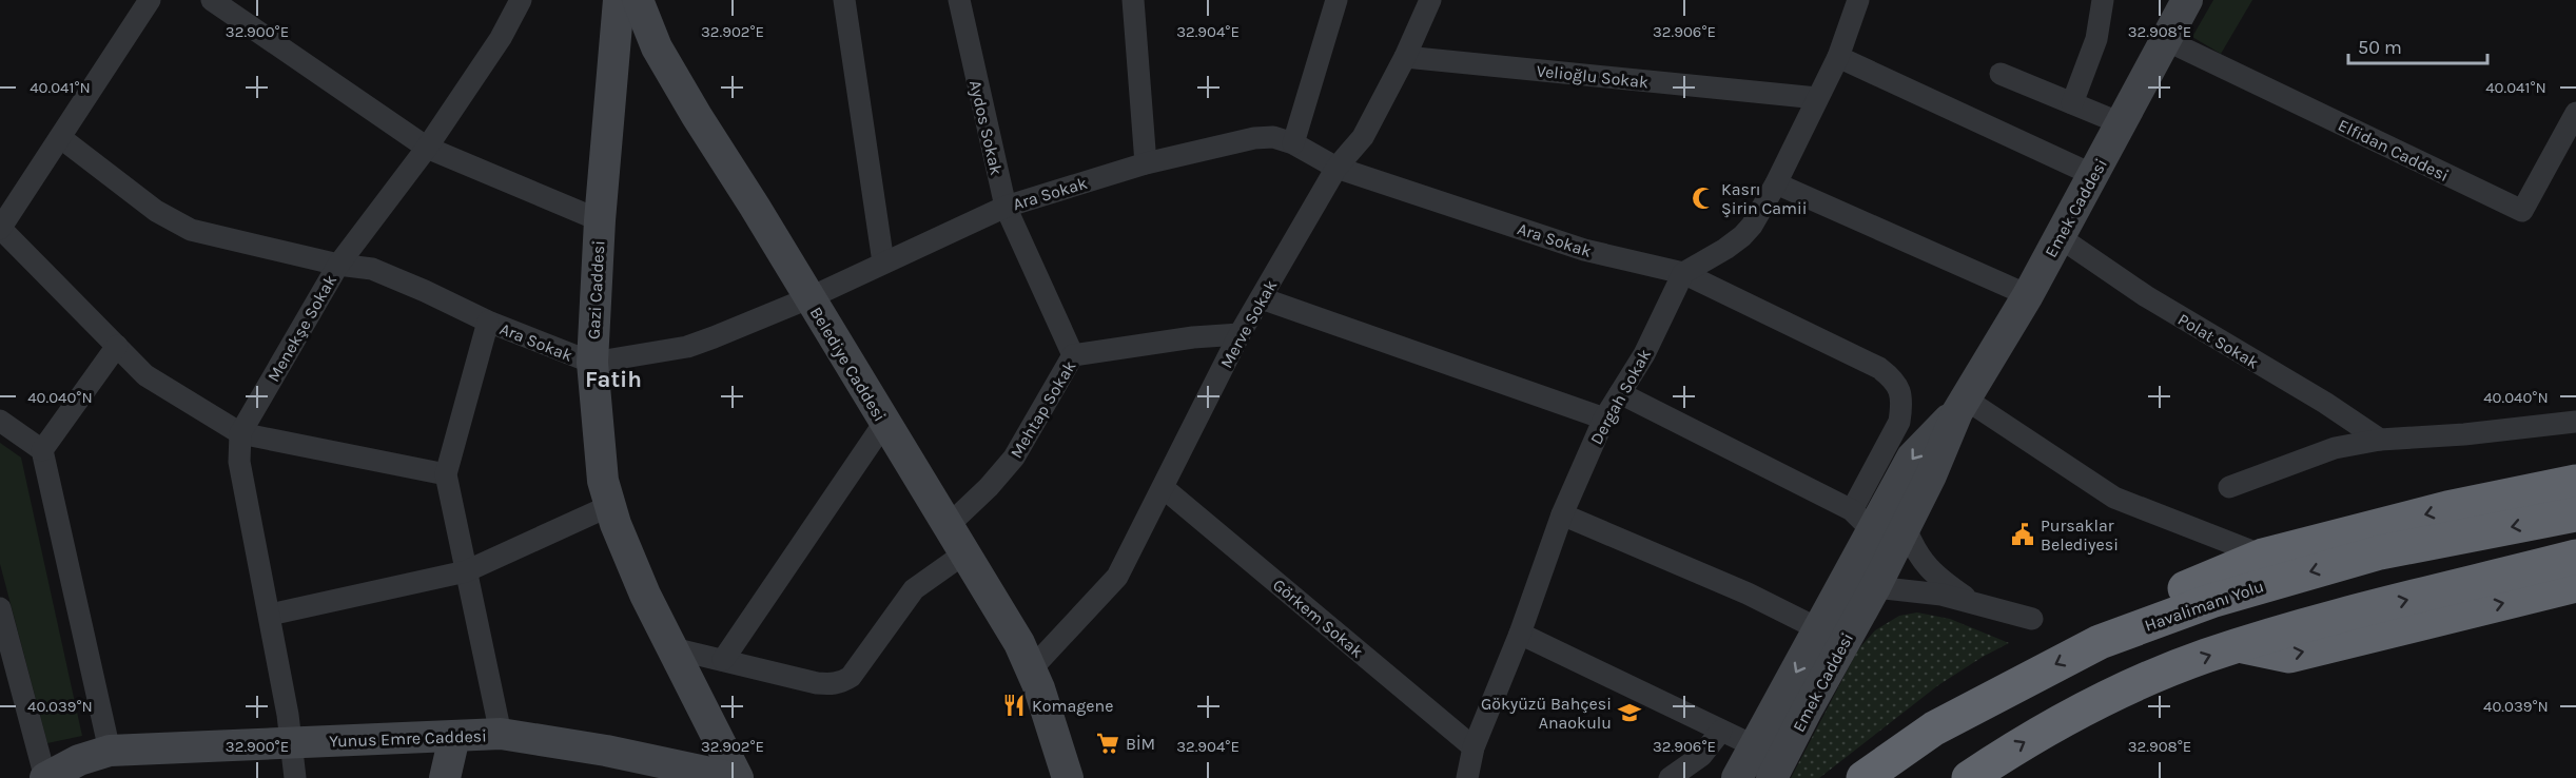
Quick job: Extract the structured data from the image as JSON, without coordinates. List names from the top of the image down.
{
  "streets": {
    "highway": ["Havalimanı Yolu"],
    "street": [
      "Velioğlu Sokak",
      "Aydos Sokak",
      "Elfidan Caddesi",
      "Ara Sokak",
      "Emek Caddesi",
      "Gazi Caddesi",
      "Merve Sokak",
      "Menekşe Sokak",
      "Polat Sokak",
      "Belediye Caddesi",
      "Dergah Sokak",
      "Mehtap Sokak",
      "Görkem Sokak",
      "Yunus Emre Caddesi"
    ]
  },
  "crossings": [
    ["Velioğlu Sokak", "Merve Sokak"],
    ["Aydos Sokak", "Ara Sokak"],
    ["Aydos Sokak", "Mehtap Sokak"],
    ["Elfidan Caddesi", "Emek Caddesi"],
    ["Ara Sokak", "Gazi Caddesi"],
    ["Ara Sokak", "Merve Sokak"],
    ["Ara Sokak", "Menekşe Sokak"],
    ["Ara Sokak", "Belediye Caddesi"],
    ["Ara Sokak", "Dergah Sokak"],
    ["Emek Caddesi", "Polat Sokak"],
    ["Gazi Caddesi", "Yunus Emre Caddesi"],
    ["Merve Sokak", "Belediye Caddesi"],
    ["Merve Sokak", "Mehtap Sokak"],
    ["Merve Sokak", "Görkem Sokak"],
    ["Menekşe Sokak", "Yunus Emre Caddesi"],
    ["Belediye Caddesi", "Mehtap Sokak"],
    ["Dergah Sokak", "Görkem Sokak"]
  ],
  "districts": ["Fatih"],
  "places": {
    "mosque": ["Kasrı Şirin Camii"],
    "public building": ["Pursaklar Belediyesi"],
    "restaurant": ["Komagene"],
    "school or university": ["Gökyüzü Bahçesi Anaokulu"],
    "supermarket": ["BİM"]
  },
  "scale_bar": "50 m",
  "coordinates": [
    "32.900°E",
    "32.902°E",
    "32.904°E",
    "32.906°E",
    "32.908°E",
    "40.041°N",
    "40.040°N",
    "40.039°N"
  ]
}
